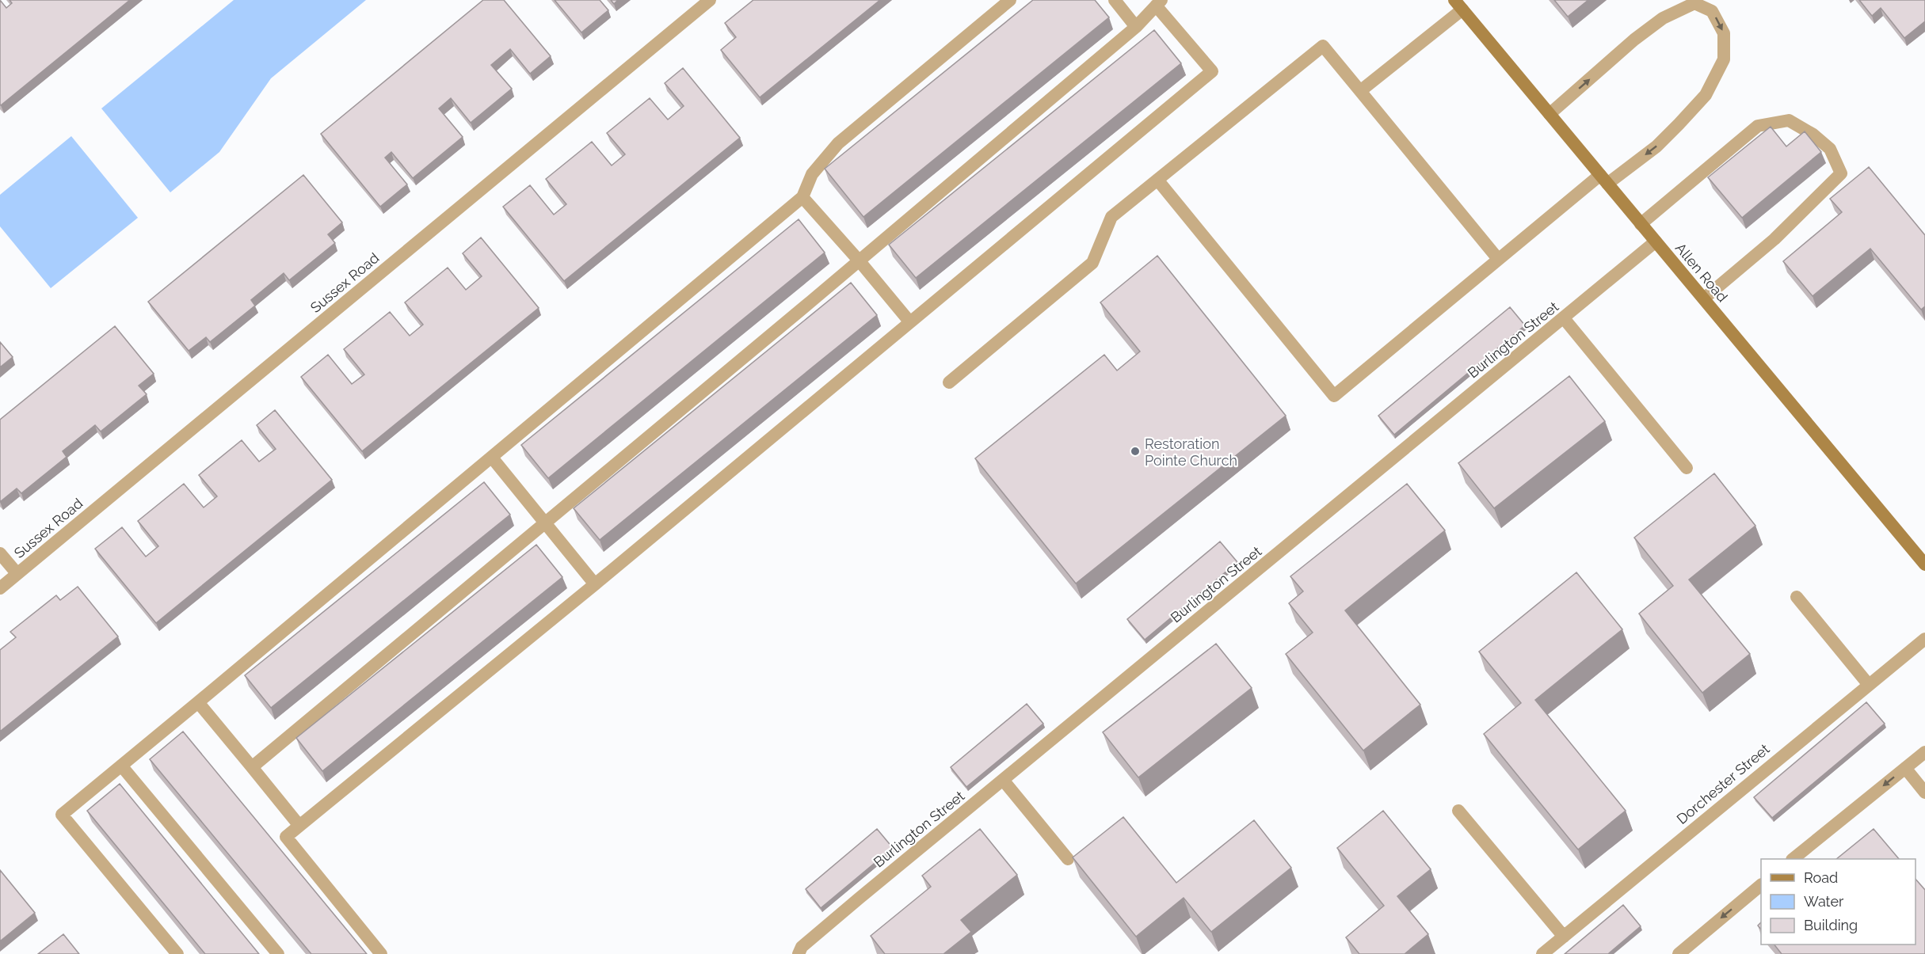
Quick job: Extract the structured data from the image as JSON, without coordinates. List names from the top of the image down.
{
  "streets": {
    "main road": ["Allen Road"],
    "street": ["Sussex Road", "Burlington Street", "Dorchester Street"]
  },
  "crossings": [
    ["Allen Road", "Burlington Street"]
  ],
  "places": ["Restoration Pointe Church"],
  "legend": ["Road", "Water", "Building"]
}
